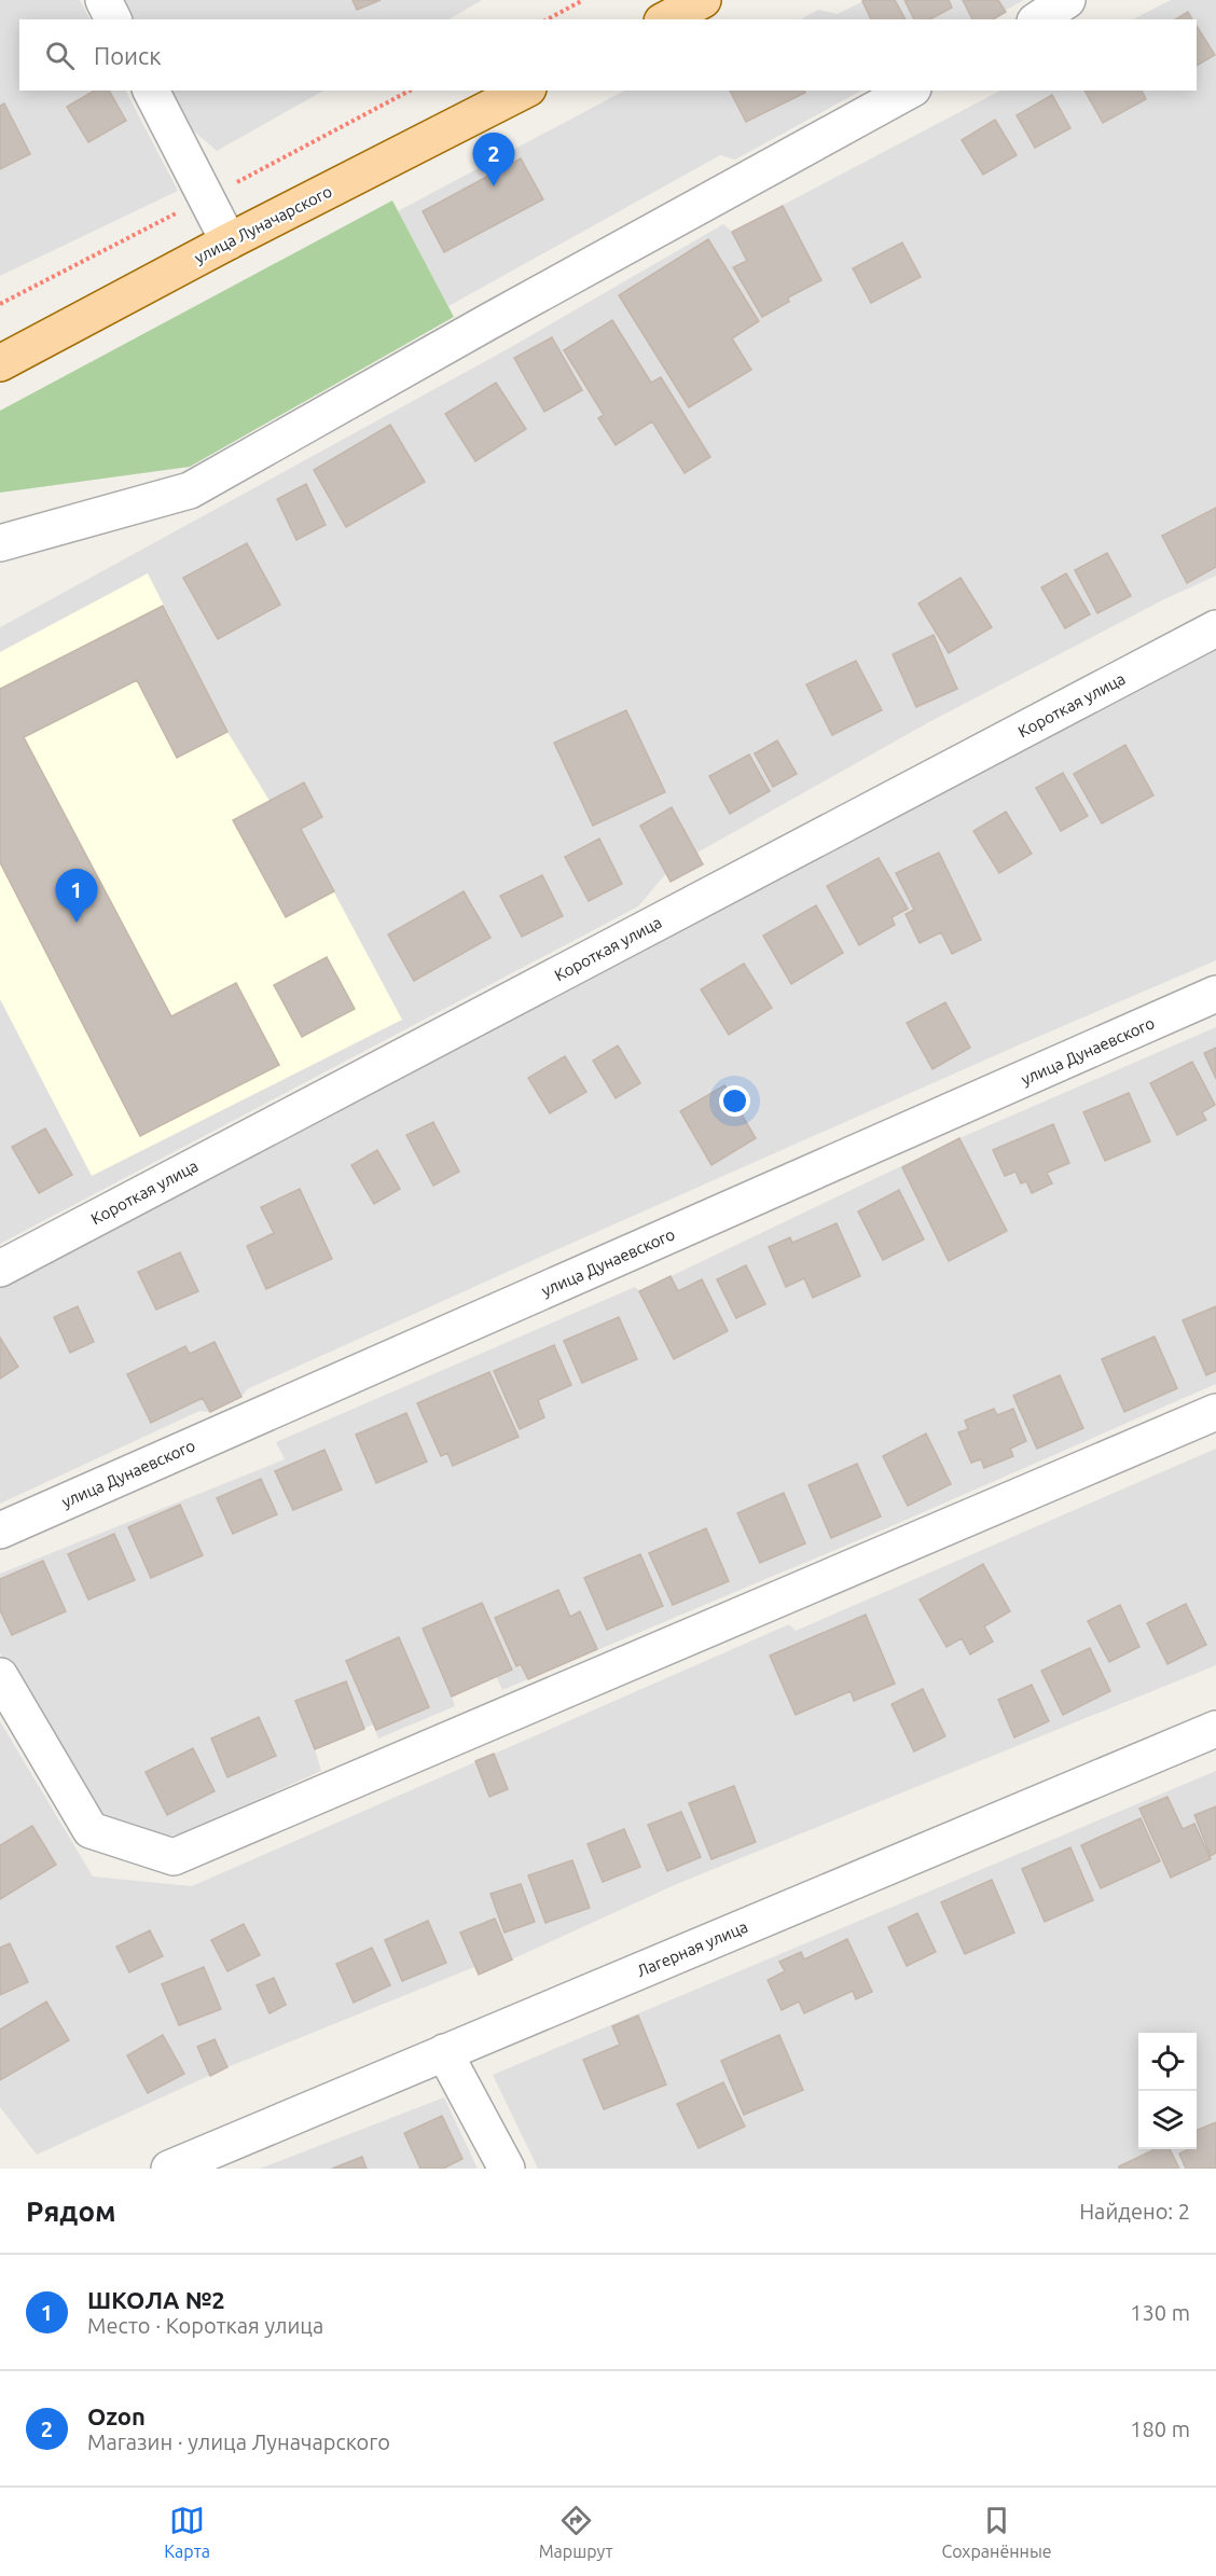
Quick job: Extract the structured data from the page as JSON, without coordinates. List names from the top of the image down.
{
  "streets": {
    "main road": ["улица Луначарского"],
    "street": ["Короткая улица", "улица Дунаевского", "Лагерная улица"]
  },
  "page": {
    "search": "Поиск",
    "pins": ["2", "1"],
    "heading": ["Рядом", "Найдено: 2"],
    "list": [
      {
        "mark": "1",
        "name": "ШКОЛА №2",
        "note": "Место · Короткая улица",
        "value": "130 m"
      },
      {
        "mark": "2",
        "name": "Ozon",
        "note": "Магазин · улица Луначарского",
        "value": "180 m"
      }
    ],
    "nav": ["Карта", "Маршрут", "Сохранённые"]
  }
}
